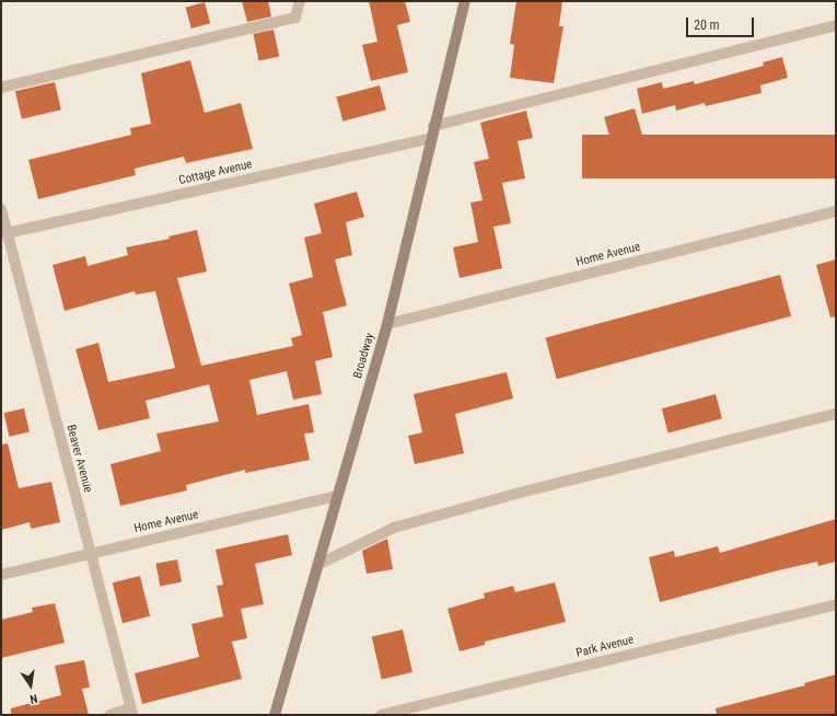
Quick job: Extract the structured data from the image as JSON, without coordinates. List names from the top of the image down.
{
  "streets": {
    "main road": ["Broadway"],
    "street": [
      "Cottage Avenue",
      "Home Avenue",
      "Beaver Avenue",
      "Park Avenue"
    ]
  },
  "crossings": [
    ["Cottage Avenue", "Broadway"],
    ["Cottage Avenue", "Beaver Avenue"],
    ["Home Avenue", "Broadway"],
    ["Home Avenue", "Beaver Avenue"]
  ],
  "scale_bar": "20 m",
  "north": "bottom"
}
